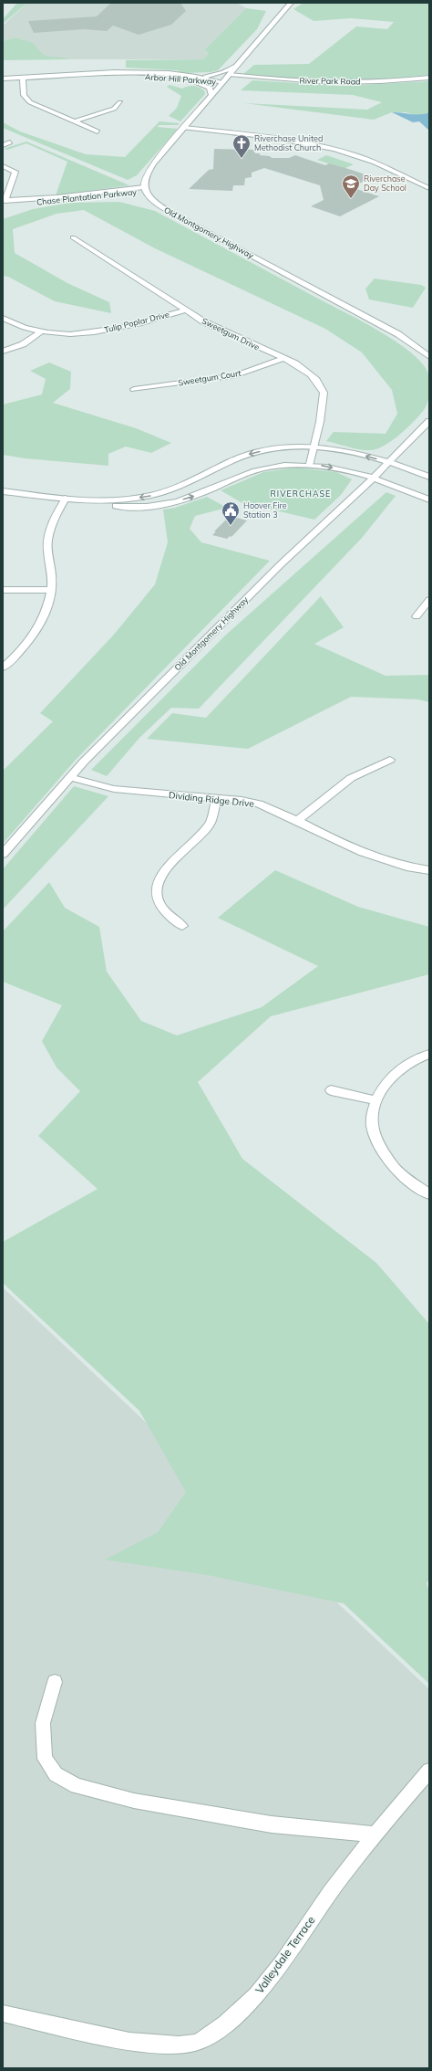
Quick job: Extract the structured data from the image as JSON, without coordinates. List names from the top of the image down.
{
  "streets": {
    "street": [
      "Arbor Hill Parkway",
      "River Park Road",
      "Chase Plantation Parkway",
      "Old Montgomery Highway",
      "Tulip Poplar Drive",
      "Sweetgum Drive",
      "Sweetgum Court",
      "Dividing Ridge Drive",
      "Valleydale Terrace"
    ]
  },
  "crossings": [
    ["Chase Plantation Parkway", "Old Montgomery Highway"],
    ["Old Montgomery Highway", "Dividing Ridge Drive"],
    ["Tulip Poplar Drive", "Sweetgum Drive"],
    ["Sweetgum Drive", "Sweetgum Court"]
  ],
  "districts": ["RIVERCHASE"],
  "places": {
    "church": ["Riverchase United Methodist Church"],
    "school or university": ["Riverchase Day School"],
    "public building": ["Hoover Fire Station 3"]
  }
}
